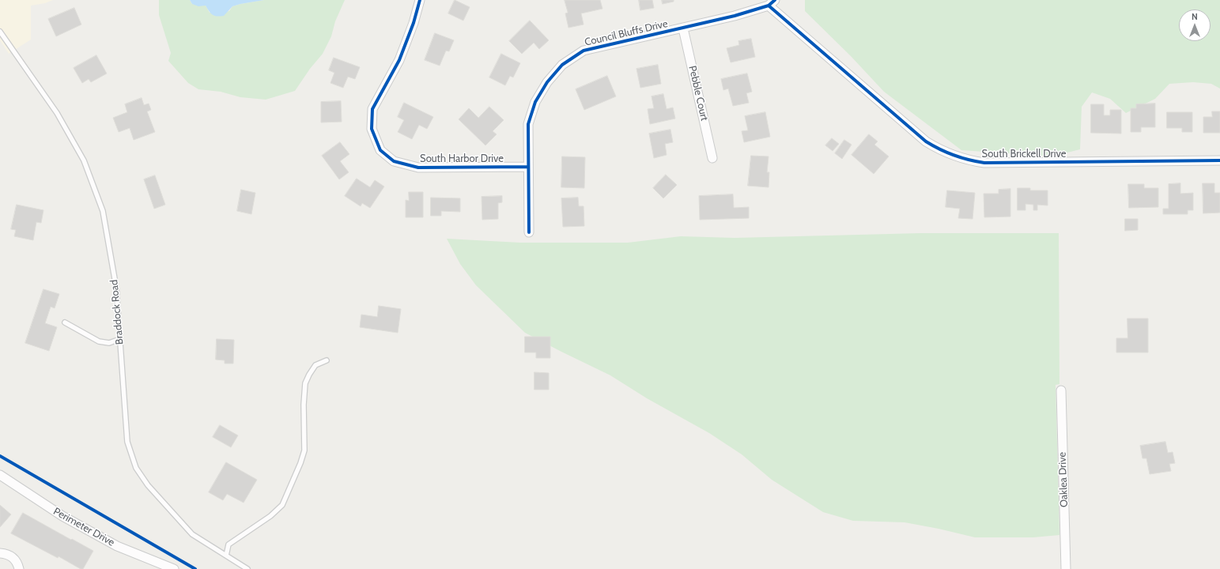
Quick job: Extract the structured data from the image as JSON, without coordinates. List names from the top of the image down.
{
  "streets": {
    "street": [
      "Council Bluffs Drive",
      "Pebble Court",
      "South Brickell Drive",
      "South Harbor Drive",
      "Oaklea Drive",
      "Perimeter Drive"
    ],
    "lane": ["Braddock Road"]
  },
  "crossings": [
    ["Council Bluffs Drive", "Pebble Court"],
    ["Council Bluffs Drive", "South Brickell Drive"],
    ["Council Bluffs Drive", "South Harbor Drive"]
  ],
  "north": "top"
}
